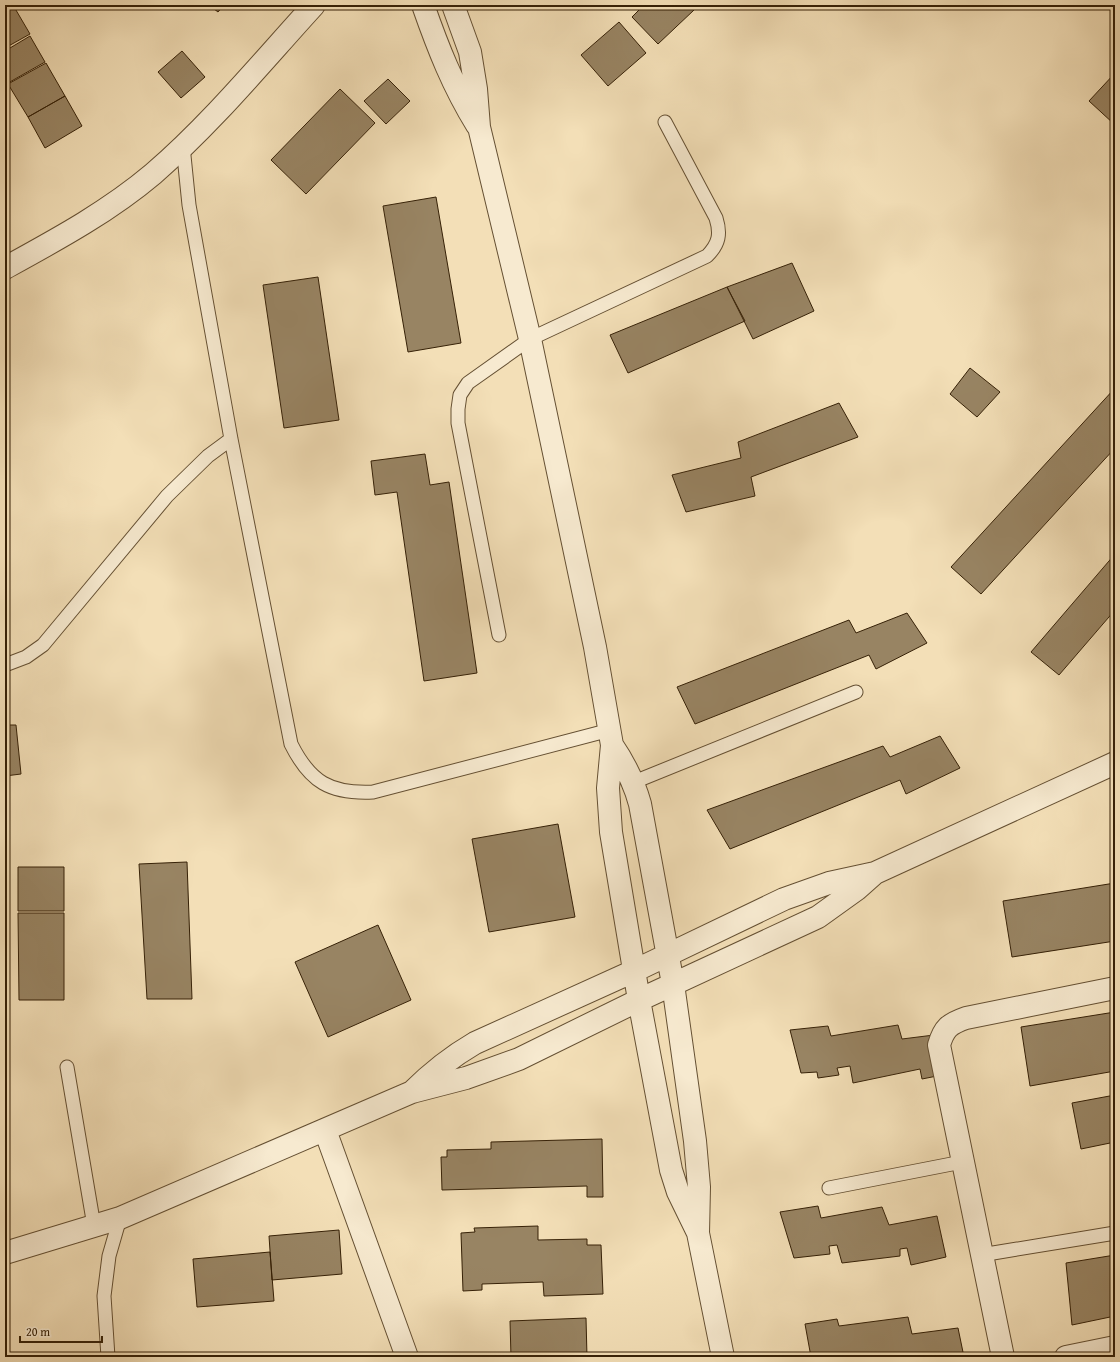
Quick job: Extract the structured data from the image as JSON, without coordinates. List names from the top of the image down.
{
  "scale_bar": "20 m"
}
